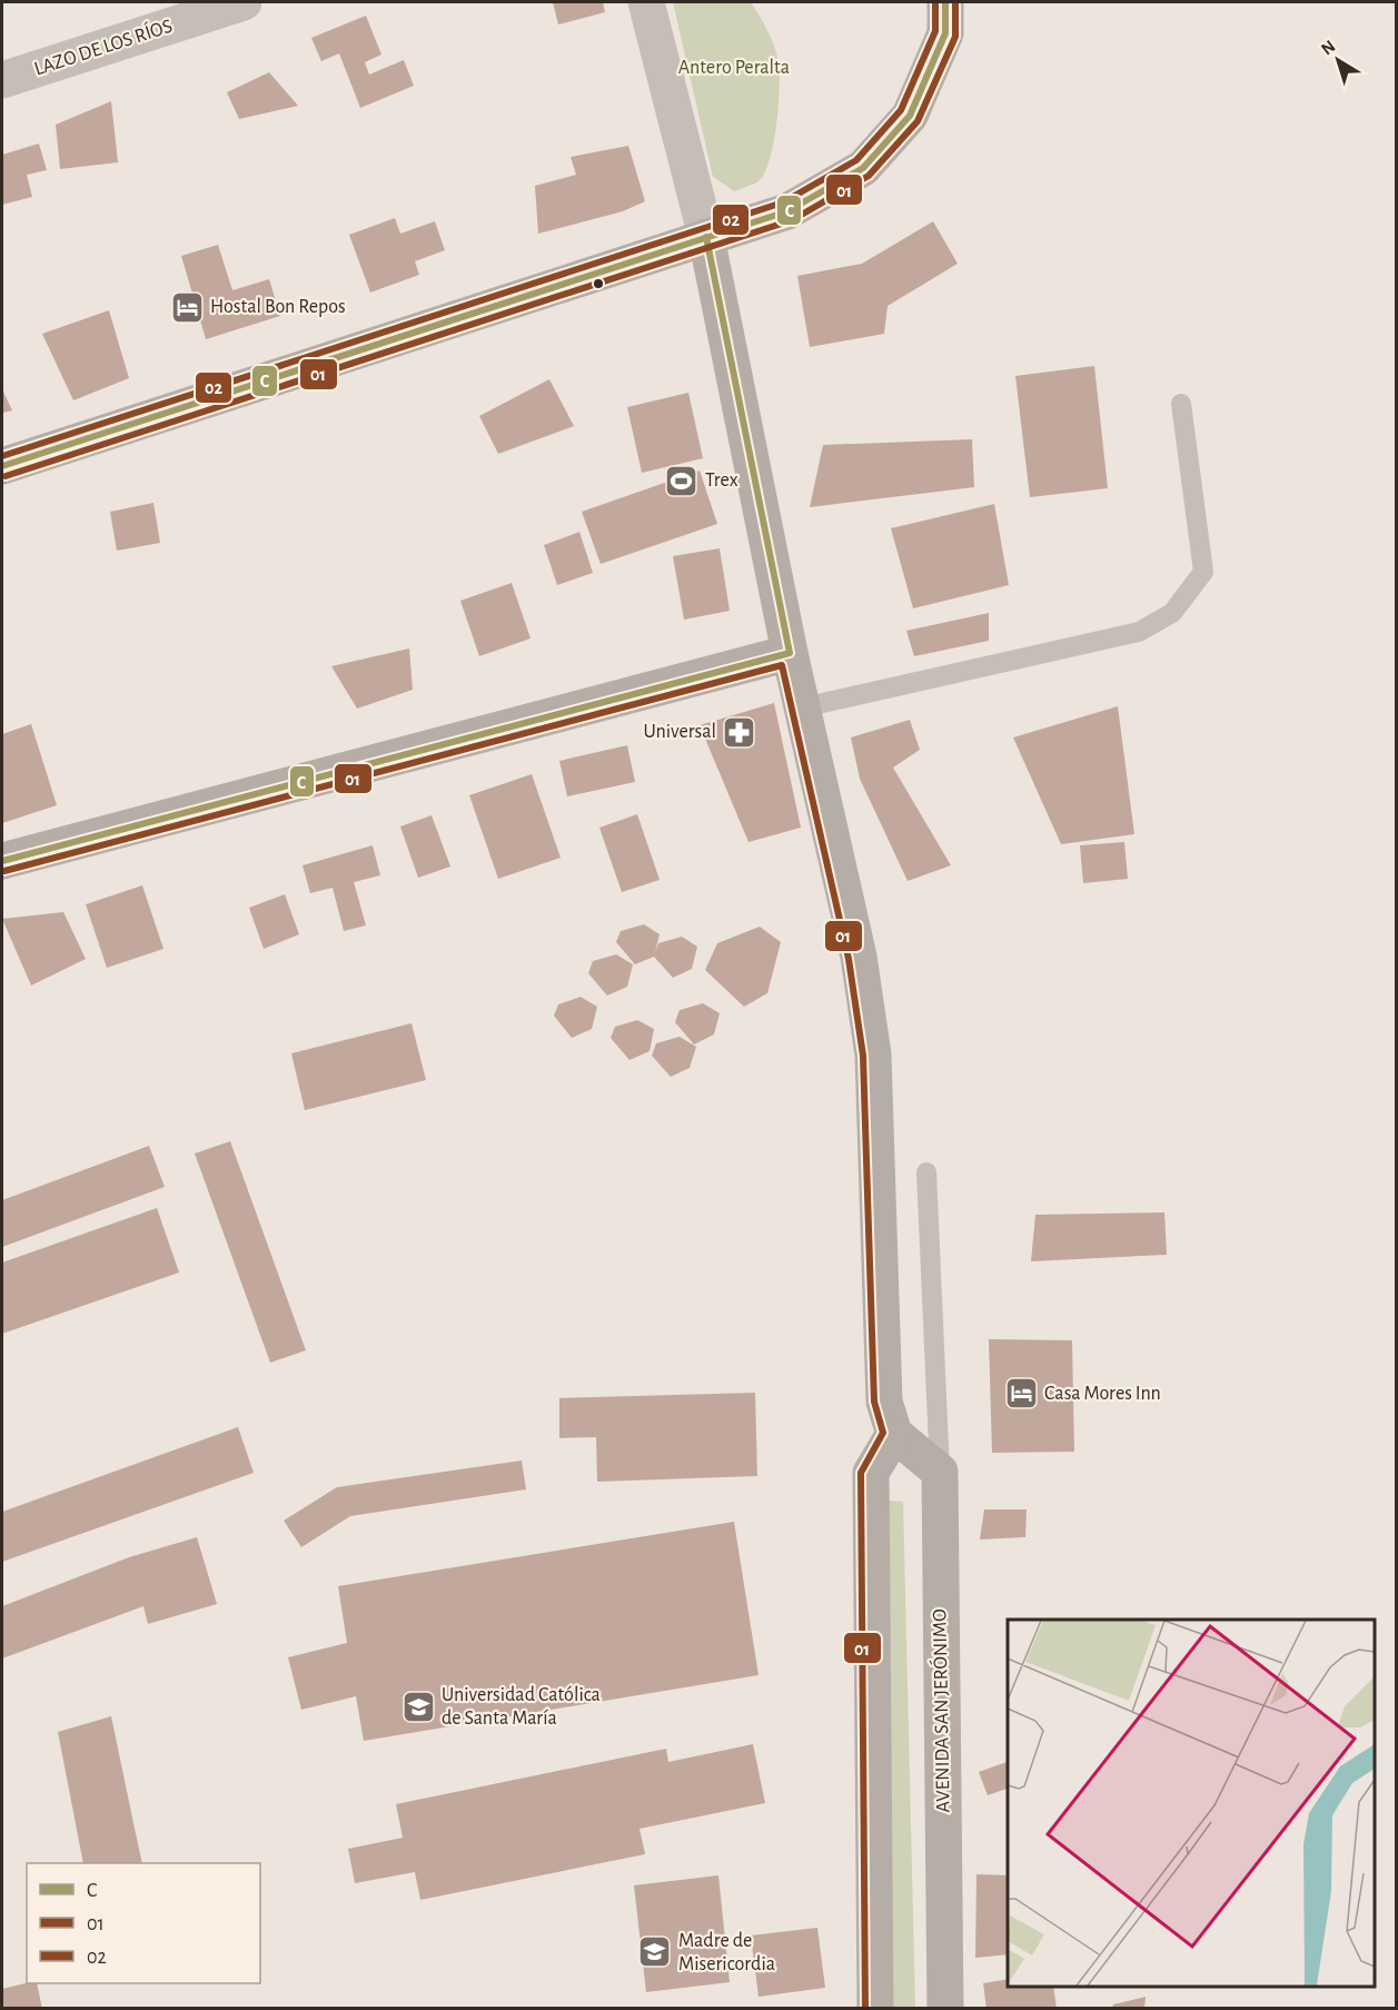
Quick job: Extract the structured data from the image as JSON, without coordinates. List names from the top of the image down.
{
  "streets": {
    "street": ["LAZO DE LOS RÍOS", "AVENIDA SAN JERÓNIMO"]
  },
  "parks": ["Antero Peralta"],
  "places": {
    "hotel": ["Hostal Bon Repos", "Casa Mores Inn"],
    "sports": ["Trex"],
    "pharmacy": ["Universal"],
    "school or university": ["Universidad Católica de Santa María", "Madre de Misericordia"]
  },
  "lines": ["transit line C", "transit line 01", "transit line 02"],
  "legend": ["C", "01", "02"],
  "north": "top left"
}
